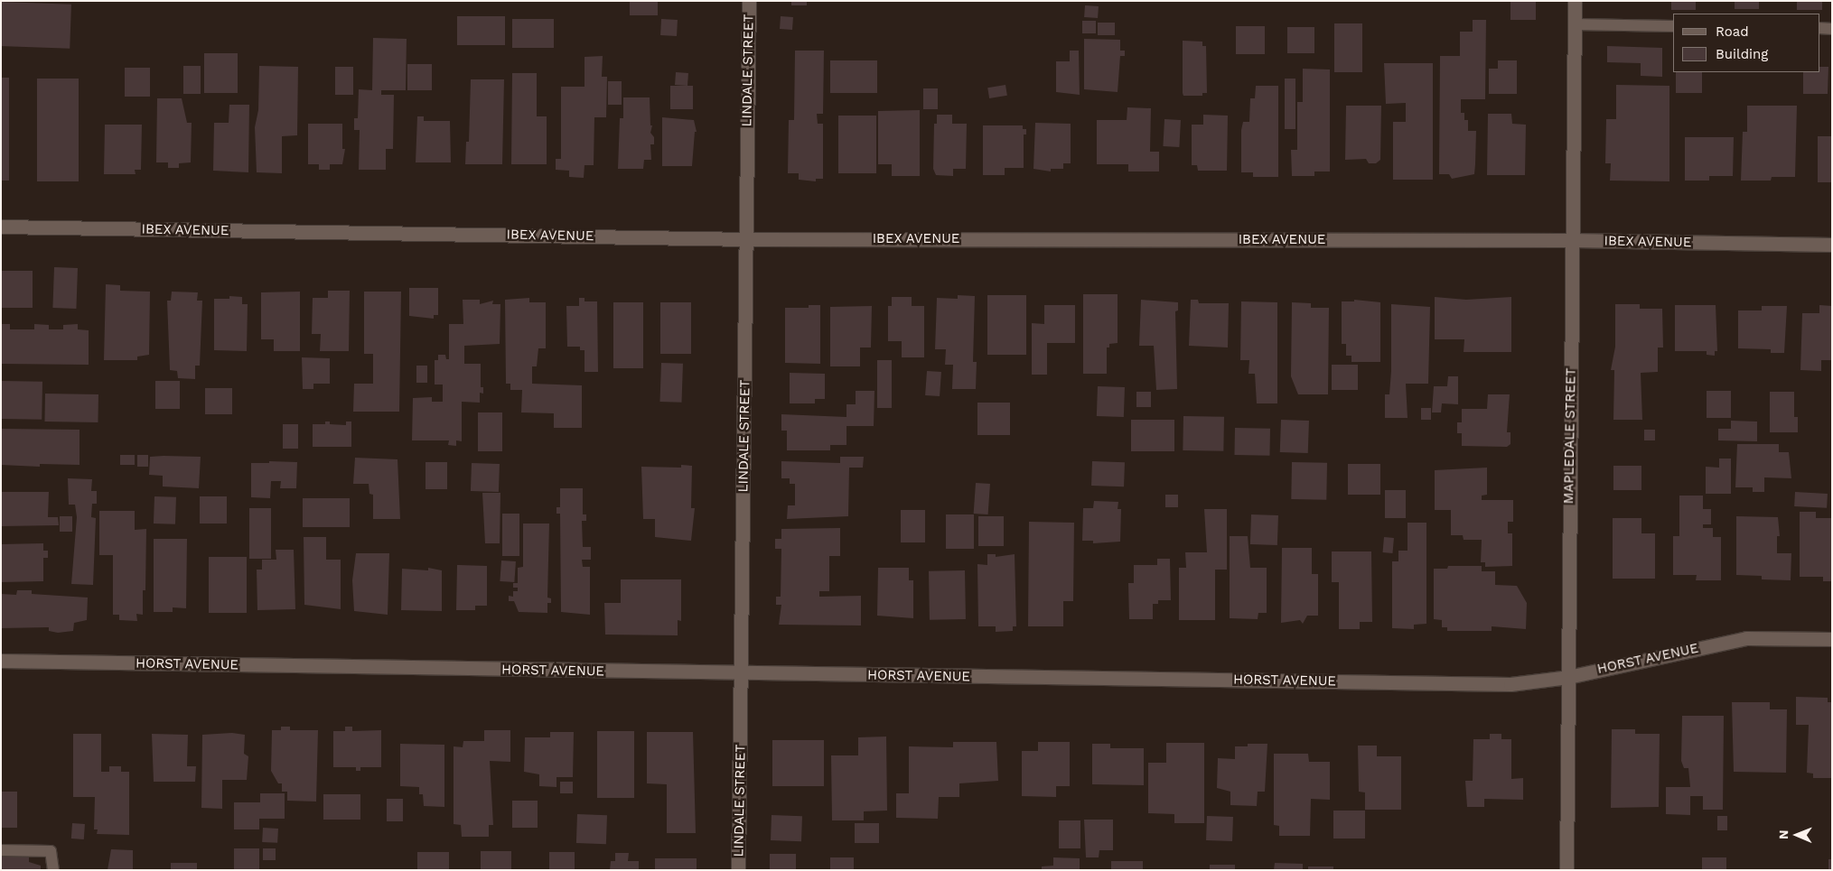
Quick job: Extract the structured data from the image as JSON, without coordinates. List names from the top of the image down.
{
  "streets": {
    "street": [
      "LINDALE STREET",
      "IBEX AVENUE",
      "MAPLEDALE STREET",
      "HORST AVENUE"
    ]
  },
  "crossings": [
    ["LINDALE STREET", "IBEX AVENUE"],
    ["LINDALE STREET", "HORST AVENUE"],
    ["IBEX AVENUE", "MAPLEDALE STREET"],
    ["MAPLEDALE STREET", "HORST AVENUE"]
  ],
  "legend": ["Road", "Building"],
  "north": "left"
}
